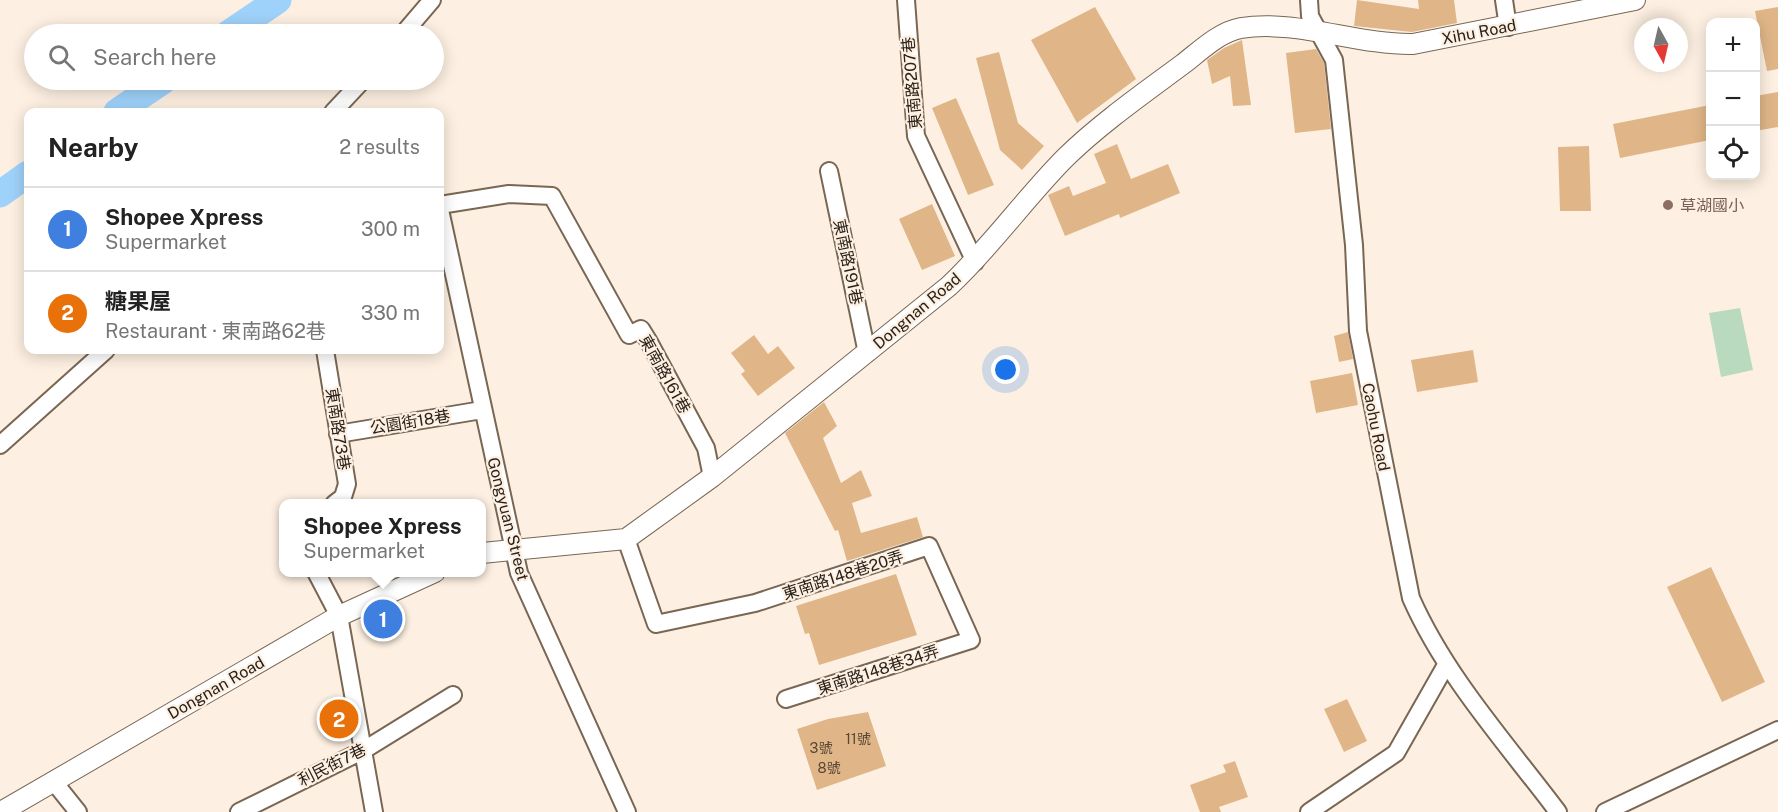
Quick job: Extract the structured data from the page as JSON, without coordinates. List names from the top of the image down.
{
  "streets": {
    "street": [
      "Xihu Road",
      "東南路207巷",
      "東南路191巷",
      "Dongnan Road",
      "東南路161巷",
      "公園街18巷",
      "Caohu Road",
      "東南路73巷",
      "Gongyuan Street",
      "東南路148巷20弄",
      "東南路148巷34弄",
      "利民街7巷"
    ]
  },
  "crossings": [
    ["Xihu Road", "Dongnan Road"],
    ["Xihu Road", "Caohu Road"],
    ["東南路207巷", "Dongnan Road"],
    ["東南路191巷", "Dongnan Road"],
    ["Dongnan Road", "東南路161巷"],
    ["Dongnan Road", "Caohu Road"],
    ["Dongnan Road", "東南路148巷20弄"],
    ["公園街18巷", "東南路73巷"],
    ["公園街18巷", "Gongyuan Street"],
    ["東南路148巷20弄", "東南路148巷34弄"]
  ],
  "places": ["草湖國小"],
  "house_numbers": ["11號", "3號", "8號"],
  "north": "bottom",
  "page": {
    "map_buttons": ["+", "−"],
    "search": "Search here",
    "heading": ["Nearby", "2 results"],
    "list": [
      {
        "mark": "1",
        "name": "Shopee Xpress",
        "note": "Supermarket",
        "value": "300 m"
      },
      {
        "mark": "2",
        "name": "糖果屋",
        "note": "Restaurant · 東南路62巷",
        "value": "330 m"
      }
    ],
    "popup": ["Shopee Xpress", "Supermarket"],
    "pins": ["1", "2"]
  }
}
